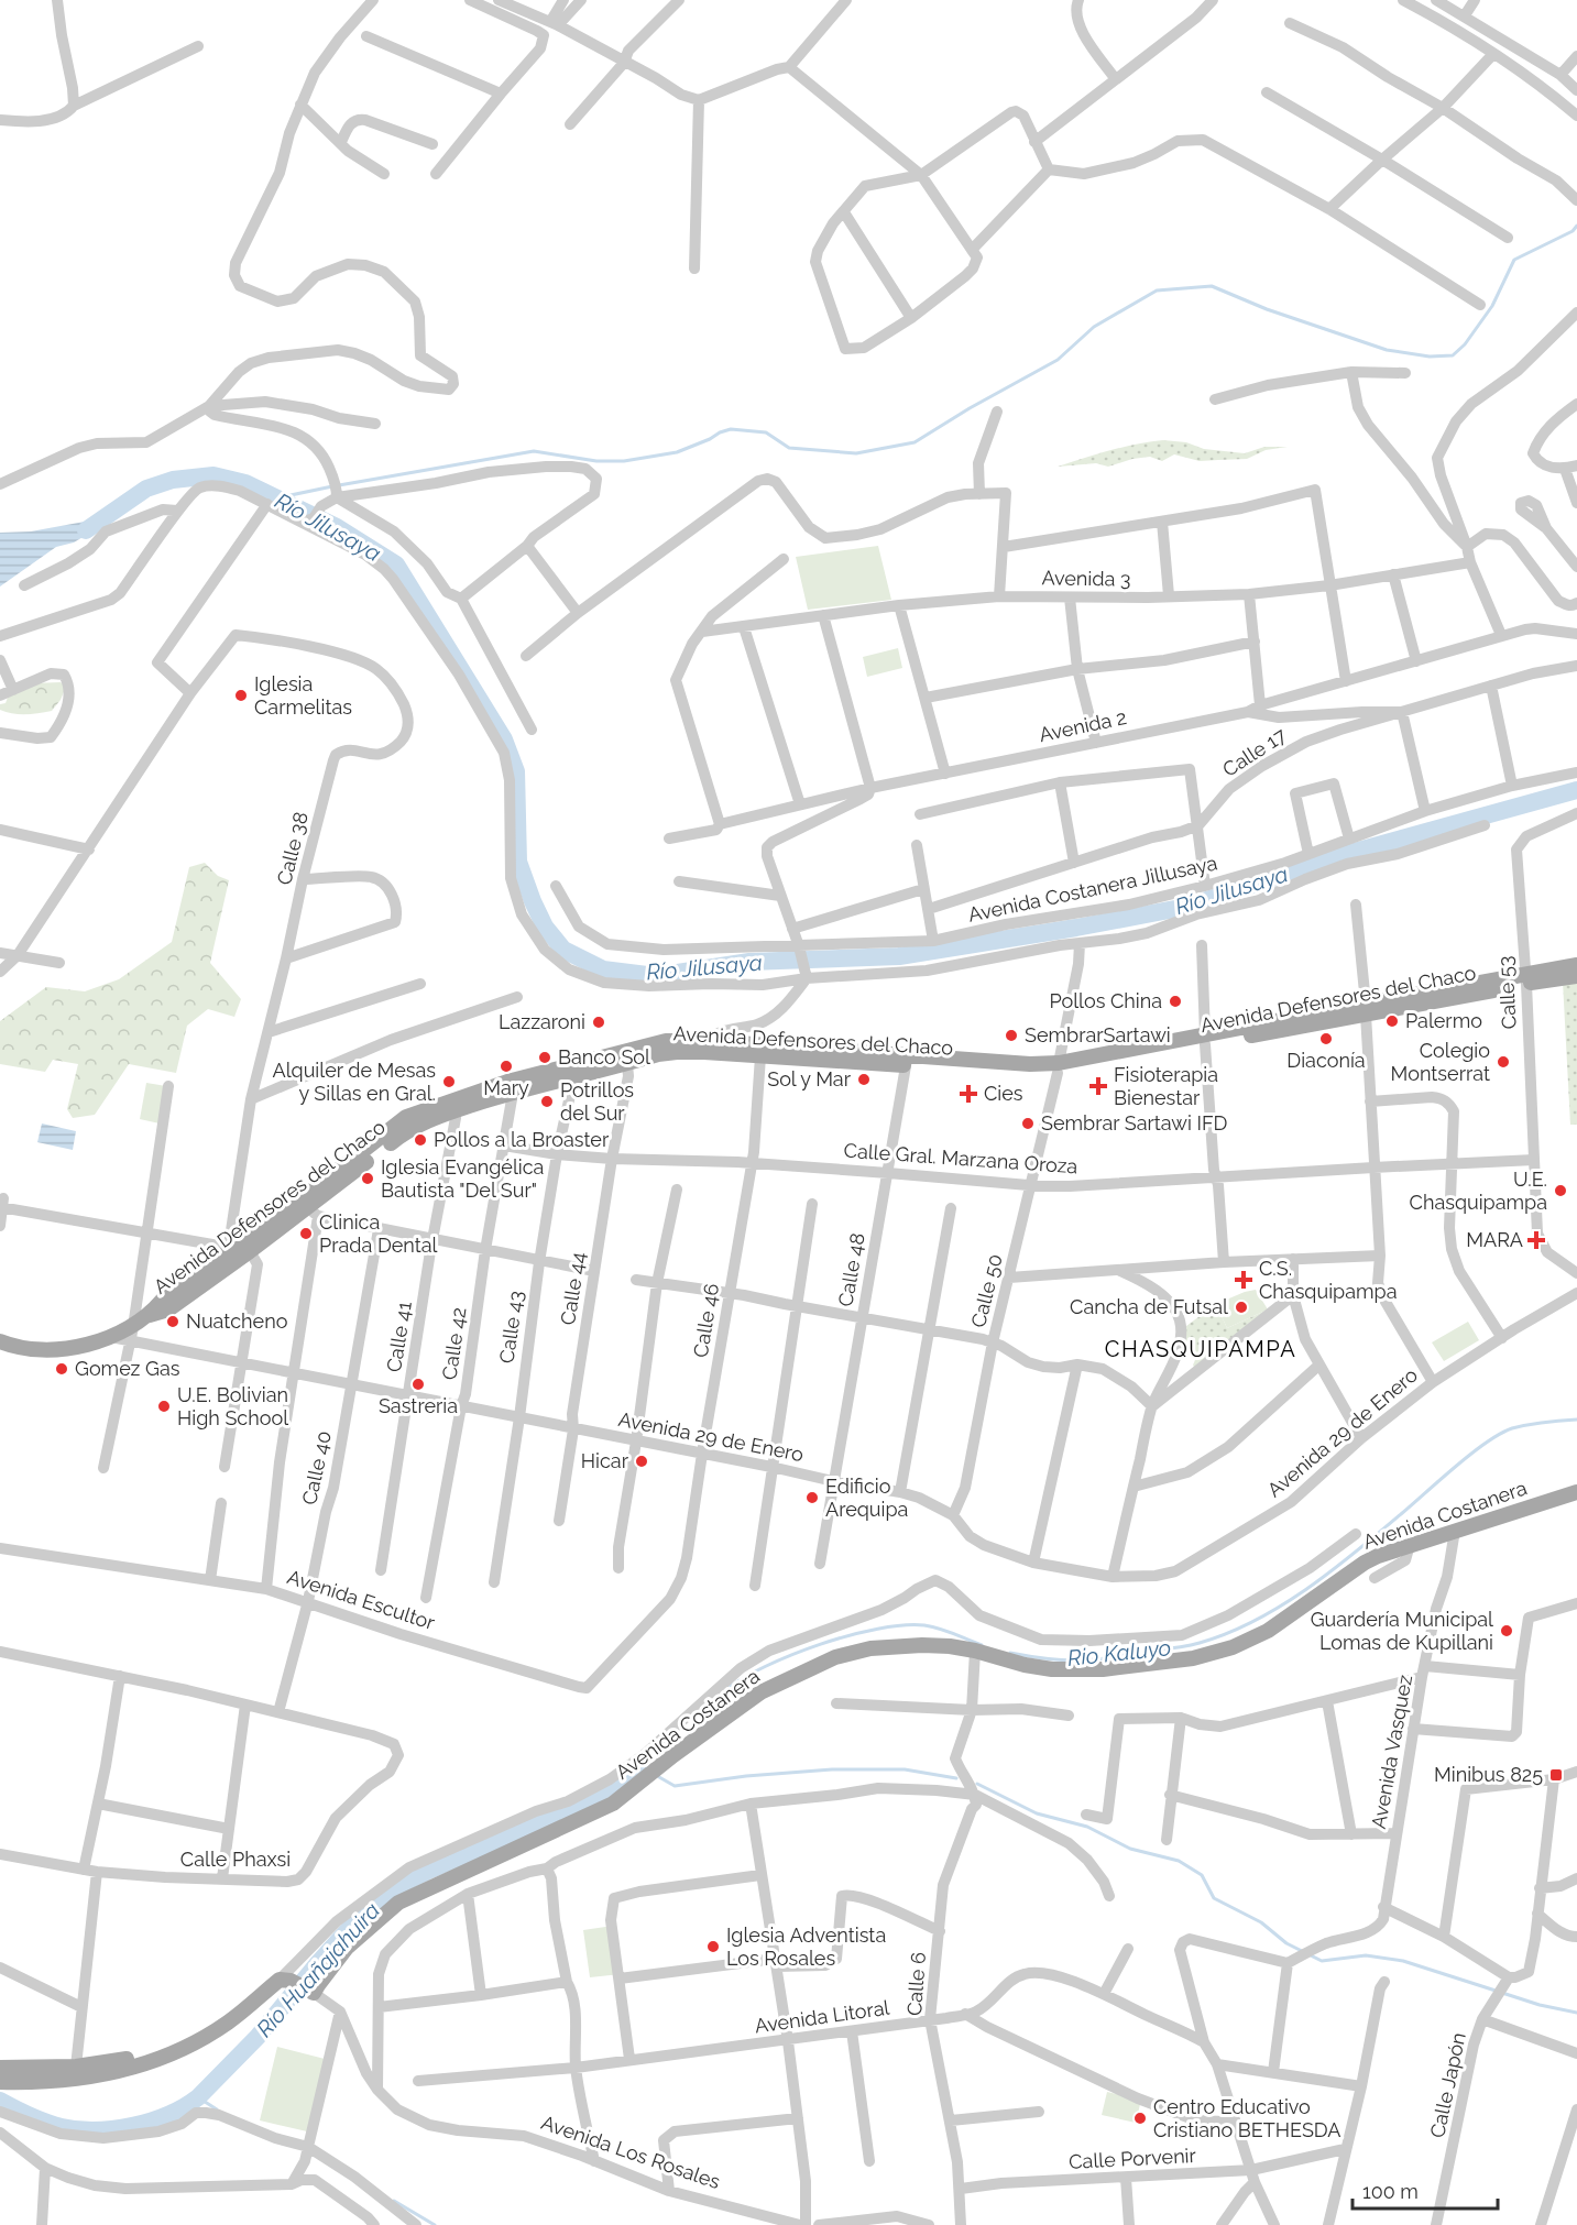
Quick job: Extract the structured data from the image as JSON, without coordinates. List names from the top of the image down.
{
  "streets": {
    "main road": ["Avenida Defensores del Chaco", "Avenida Costanera"],
    "street": [
      "Avenida 3",
      "Avenida 2",
      "Calle 17",
      "Calle 38",
      "Avenida Costanera Jillusaya",
      "Calle 53",
      "Calle Gral. Marzana Oroza",
      "Calle 48",
      "Calle 44",
      "Calle 50",
      "Calle 46",
      "Calle 43",
      "Calle 41",
      "Calle 42",
      "Avenida 29 de Enero",
      "Calle 40",
      "Avenida Escultor",
      "Avenida Vasquez",
      "Calle Phaxsi",
      "Calle 6",
      "Avenida Litoral",
      "Calle Japón",
      "Avenida Los Rosales",
      "Calle Porvenir"
    ]
  },
  "crossings": [
    ["Calle 38", "Avenida Defensores del Chaco"],
    ["Calle 38", "Avenida 29 de Enero"],
    ["Calle 53", "Avenida Defensores del Chaco"],
    ["Calle 53", "Calle Gral. Marzana Oroza"],
    ["Avenida Defensores del Chaco", "Calle 48"],
    ["Avenida Defensores del Chaco", "Calle 44"],
    ["Avenida Defensores del Chaco", "Calle 50"],
    ["Avenida Defensores del Chaco", "Calle 46"],
    ["Avenida Defensores del Chaco", "Calle 43"],
    ["Avenida Defensores del Chaco", "Calle 41"],
    ["Avenida Defensores del Chaco", "Calle 42"],
    ["Avenida Defensores del Chaco", "Avenida 29 de Enero"],
    ["Calle Gral. Marzana Oroza", "Calle 48"],
    ["Calle Gral. Marzana Oroza", "Calle 44"],
    ["Calle Gral. Marzana Oroza", "Calle 50"],
    ["Calle Gral. Marzana Oroza", "Calle 46"],
    ["Calle Gral. Marzana Oroza", "Calle 43"],
    ["Calle Gral. Marzana Oroza", "Calle 42"],
    ["Calle 48", "Avenida 29 de Enero"],
    ["Calle 44", "Avenida 29 de Enero"],
    ["Calle 50", "Avenida 29 de Enero"],
    ["Calle 46", "Avenida 29 de Enero"],
    ["Calle 46", "Avenida Escultor"],
    ["Calle 43", "Avenida 29 de Enero"],
    ["Calle 41", "Avenida 29 de Enero"],
    ["Calle 42", "Avenida 29 de Enero"],
    ["Avenida 29 de Enero", "Calle 40"],
    ["Calle 40", "Avenida Escultor"],
    ["Calle 40", "Calle Phaxsi"],
    ["Avenida Costanera", "Avenida Vasquez"],
    ["Calle 6", "Avenida Litoral"],
    ["Calle 6", "Calle Porvenir"]
  ],
  "districts": ["CHASQUIPAMPA"],
  "water": ["Río Jilusaya", "Rio Kaluyo", "Río Huañajahuira"],
  "places": {
    "other": [
      "Iglesia Carmelitas",
      "Pollos China",
      "Palermo",
      "Lazzaroni",
      "SembrarSartawi",
      "Diaconía",
      "Banco Sol",
      "Colegio Montserrat",
      "Mary",
      "Sol y Mar",
      "Alquiler de Mesas y Sillas en Gral.",
      "Potrillos del Sur",
      "Sembrar Sartawi IFD",
      "Pollos a la Broaster",
      "Iglesia Evangélica Bautista \"Del Sur\"",
      "U.E. Chasquipampa",
      "Clinica Prada Dental",
      "Cancha de Futsal",
      "Nuatcheno",
      "Gomez Gas",
      "Sastreria",
      "U.E. Bolivian High School",
      "Hicar",
      "Edificio Arequipa",
      "Guardería Municipal Lomas de Kupillani",
      "Iglesia Adventista Los Rosales",
      "Centro Educativo Cristiano BETHESDA"
    ],
    "health": [
      "Fisioterapia Bienestar",
      "Cies",
      "MARA",
      "C.S. Chasquipampa"
    ],
    "transit": ["Minibus 825"]
  },
  "scale_bar": "100 m"
}
